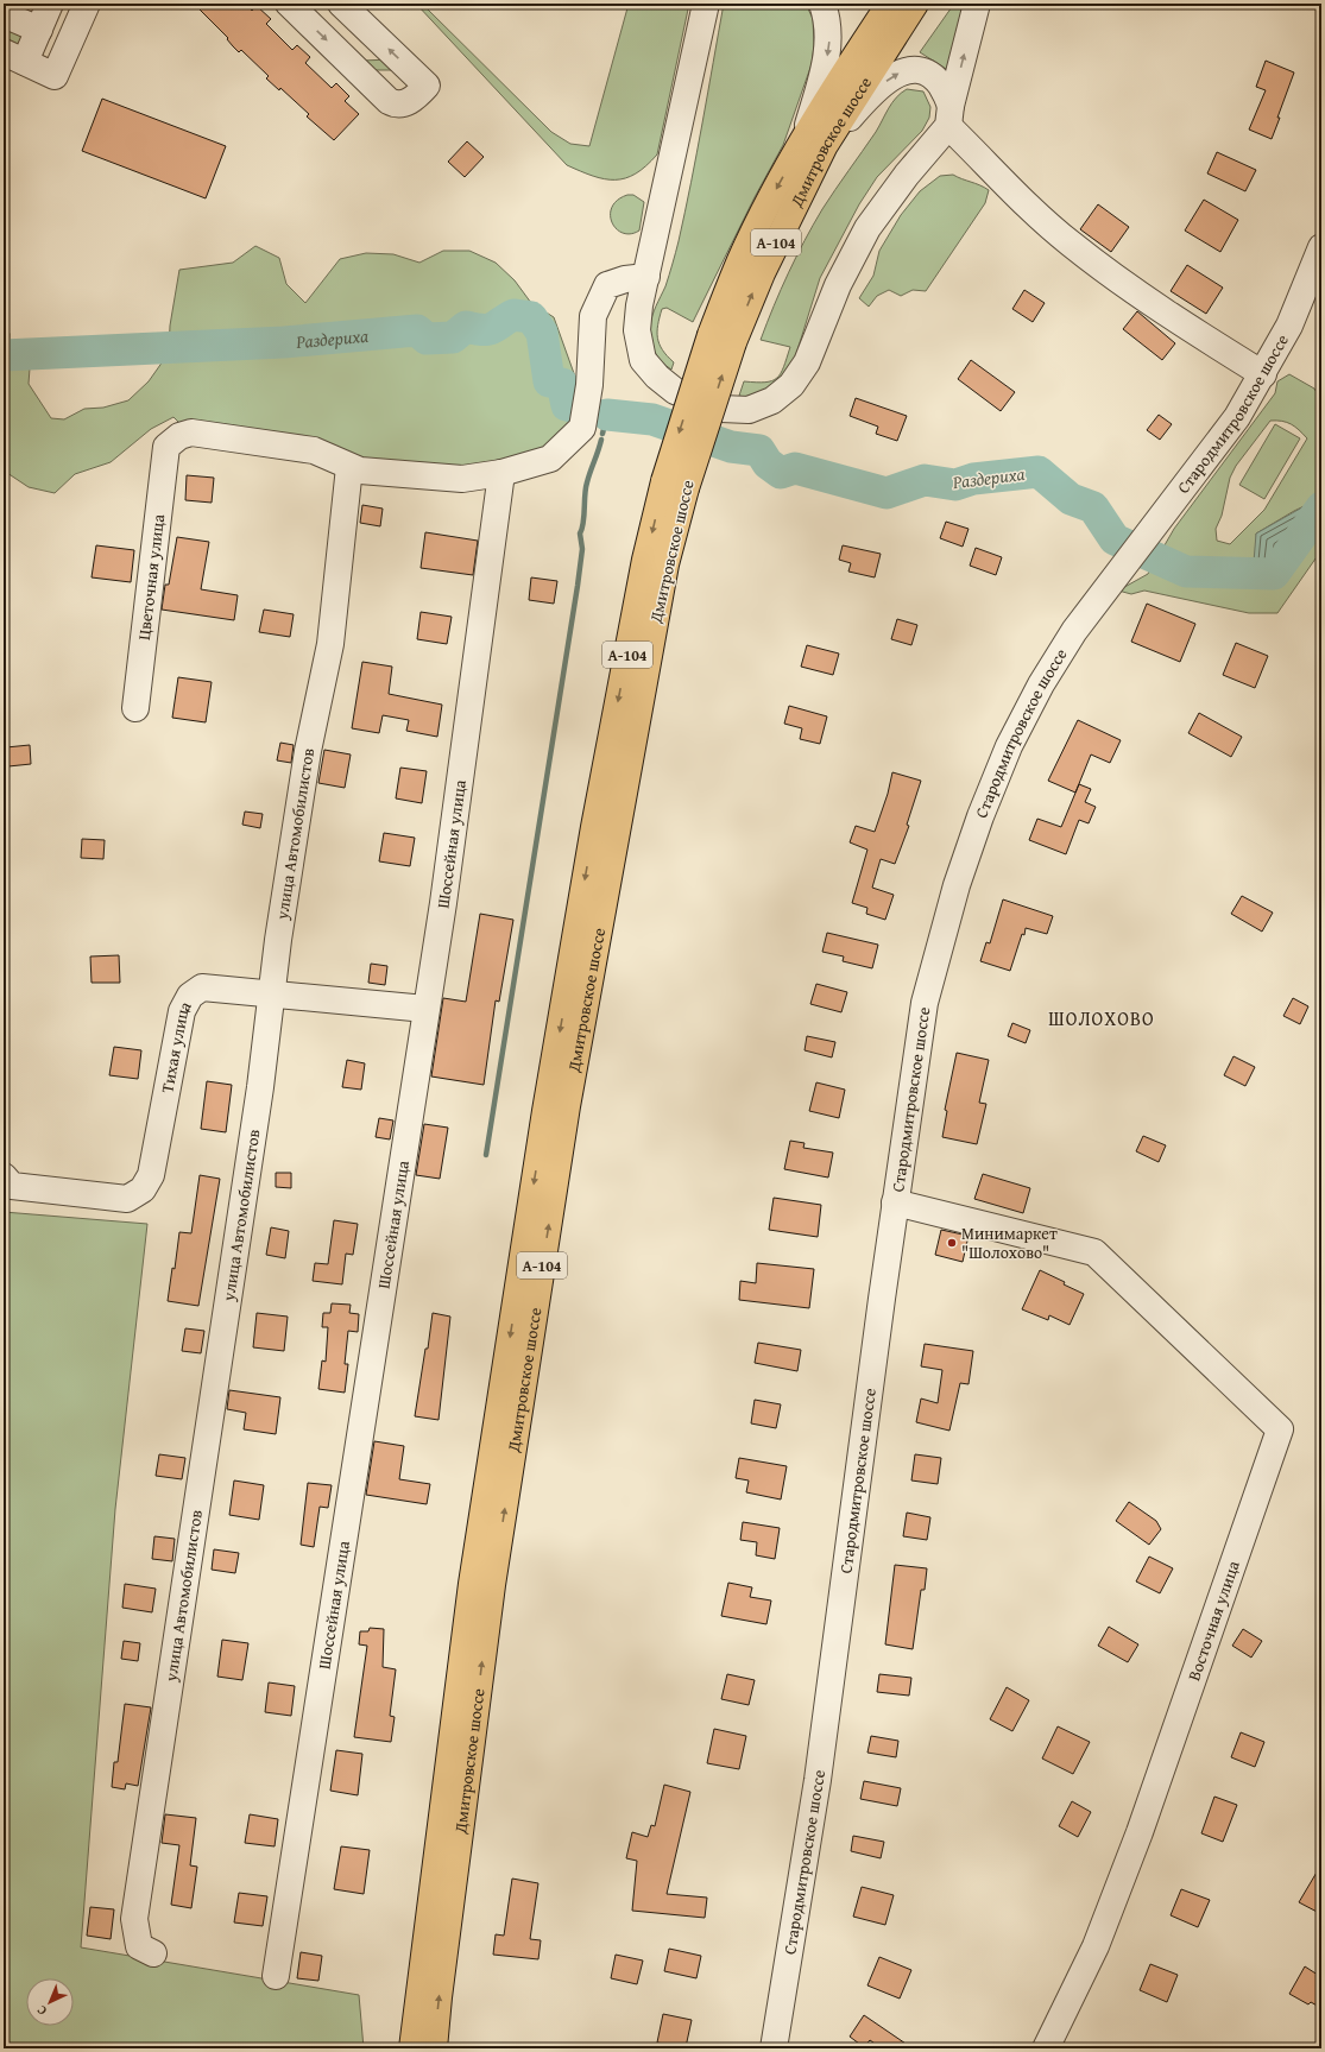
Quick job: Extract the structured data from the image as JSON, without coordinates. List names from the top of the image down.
{
  "streets": {
    "highway": ["Дмитровское шоссе", "А-104"],
    "street": [
      "Стародмитровское шоссе",
      "Цветочная улица",
      "улица Автомобилистов",
      "Шоссейная улица",
      "Тихая улица",
      "Восточная улица"
    ]
  },
  "crossings": [
    ["Стародмитровское шоссе", "Восточная улица"],
    ["Цветочная улица", "улица Автомобилистов"],
    ["улица Автомобилистов", "Тихая улица"],
    ["Шоссейная улица", "Тихая улица"]
  ],
  "districts": ["ШОЛОХОВО"],
  "water": ["Раздериха"],
  "places": ["Минимаркет \"Шолохово\""],
  "north": "bottom left"
}
